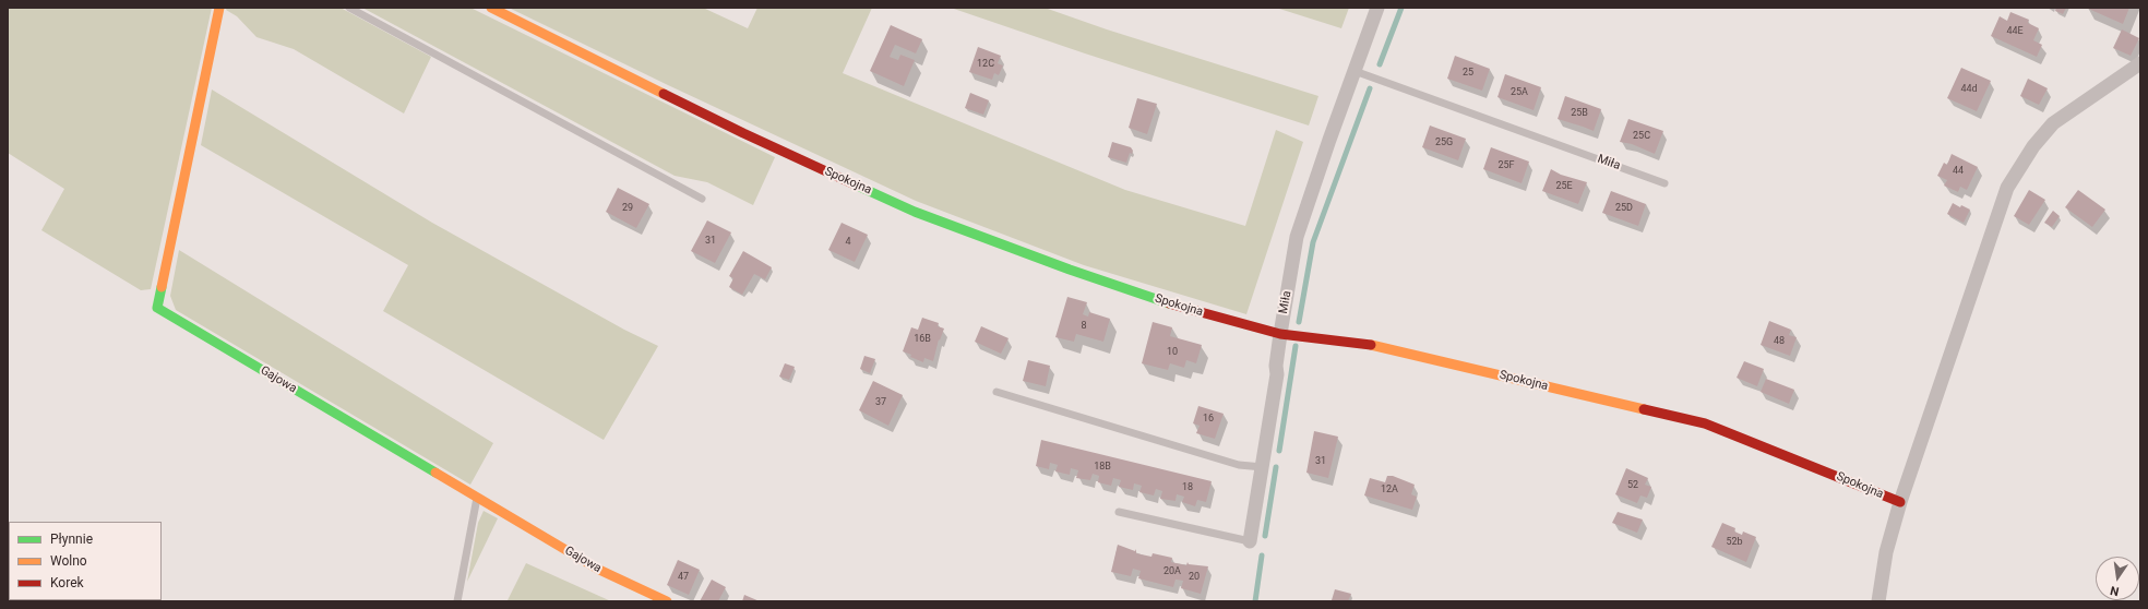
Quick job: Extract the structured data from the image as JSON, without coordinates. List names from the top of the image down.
{
  "streets": {
    "street": ["Miła", "Spokojna", "Gajowa"]
  },
  "crossings": [
    ["Miła", "Spokojna"]
  ],
  "house_numbers": [
    "44E",
    "12C",
    "25",
    "44d",
    "25A",
    "25B",
    "25C",
    "25G",
    "25F",
    "44",
    "25E",
    "29",
    "25D",
    "31",
    "4",
    "8",
    "16B",
    "48",
    "10",
    "37",
    "16",
    "31",
    "18B",
    "52",
    "18",
    "12A",
    "52b",
    "20A",
    "47",
    "20"
  ],
  "legend": ["Płynnie", "Wolno", "Korek"],
  "north": "bottom"
}
